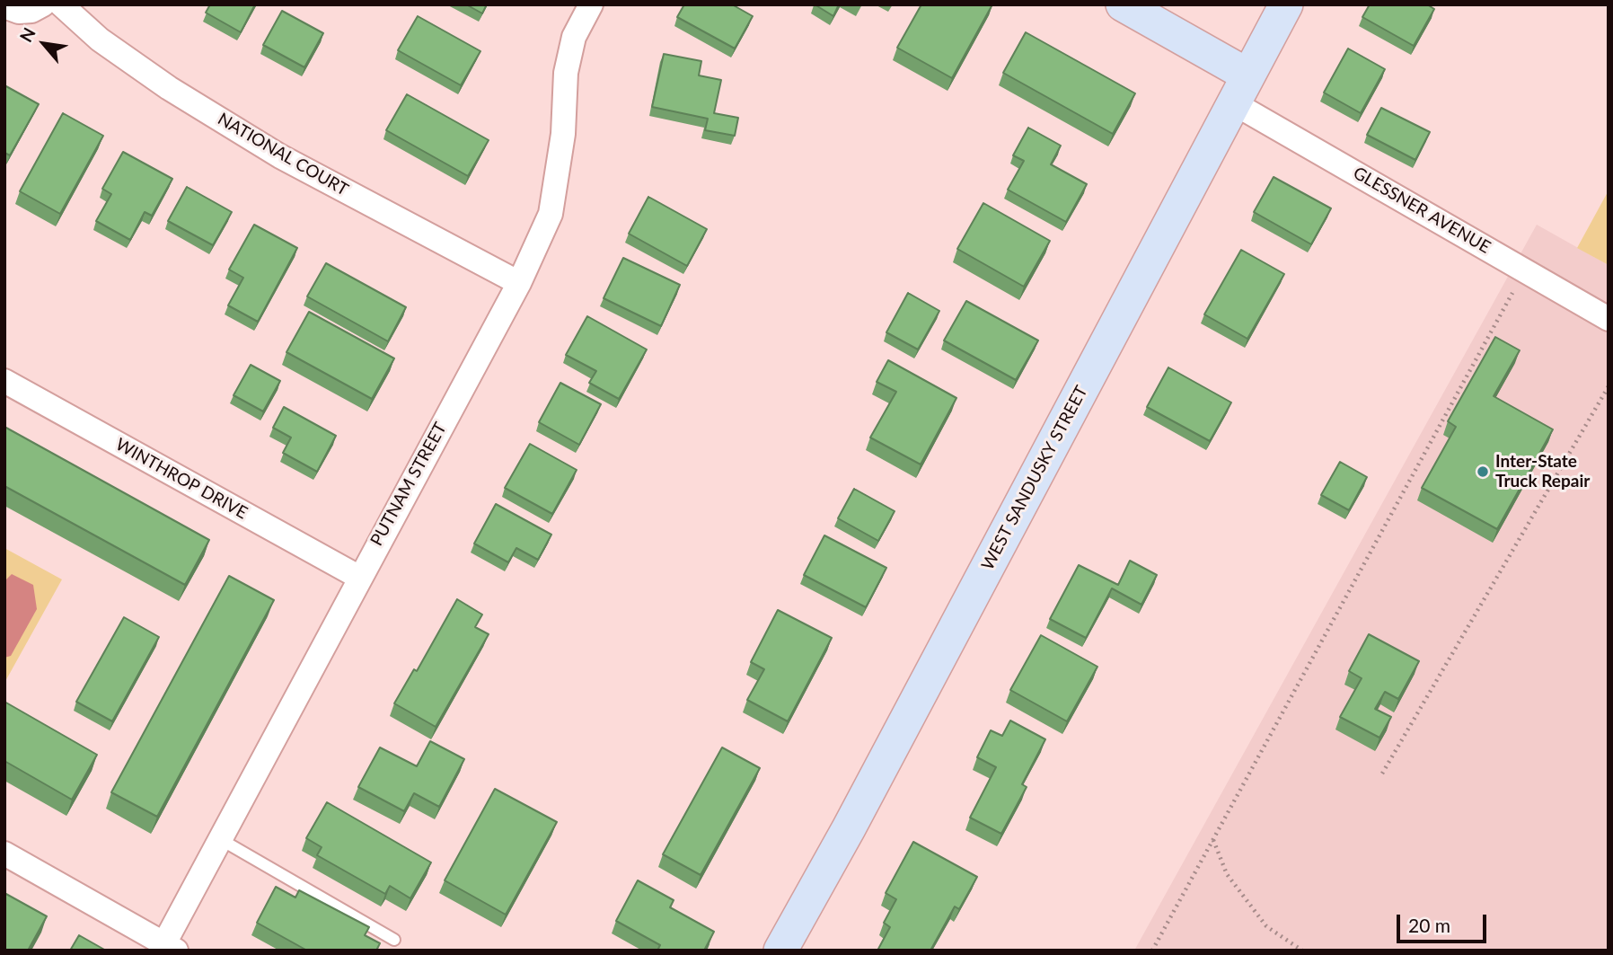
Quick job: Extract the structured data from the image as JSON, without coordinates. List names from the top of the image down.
{
  "streets": {
    "street": [
      "NATIONAL COURT",
      "GLESSNER AVENUE",
      "WEST SANDUSKY STREET",
      "WINTHROP DRIVE",
      "PUTNAM STREET"
    ]
  },
  "crossings": [
    ["NATIONAL COURT", "PUTNAM STREET"],
    ["GLESSNER AVENUE", "WEST SANDUSKY STREET"],
    ["WINTHROP DRIVE", "PUTNAM STREET"]
  ],
  "places": ["Inter-State Truck Repair"],
  "scale_bar": "20 m",
  "north": "top left"
}
